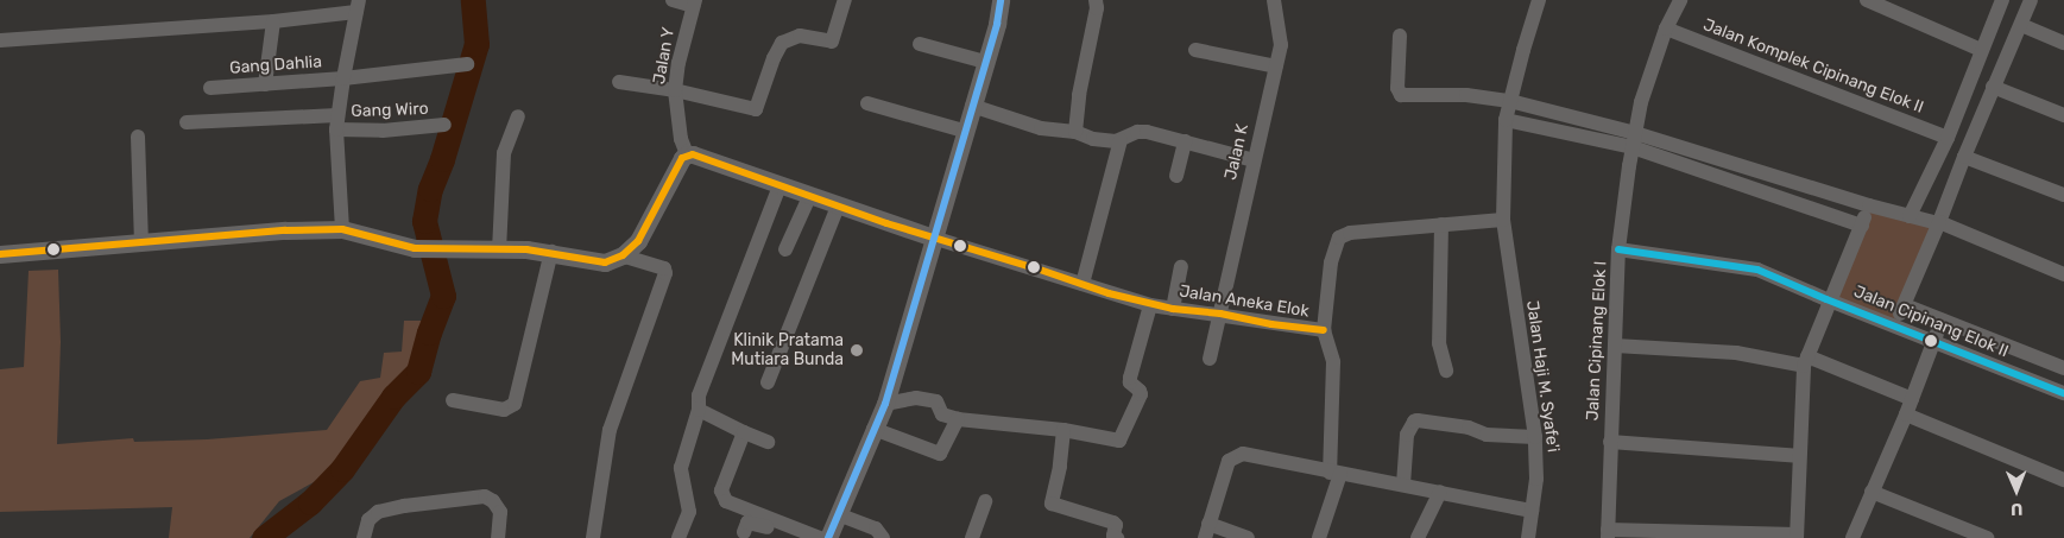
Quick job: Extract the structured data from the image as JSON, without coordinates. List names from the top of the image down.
{
  "streets": {
    "street": [
      "Jalan Y",
      "Gang Dahlia",
      "Jalan Komplek Cipinang Elok II",
      "Gang Wiro",
      "Jalan K",
      "Jalan Aneka Elok",
      "Jalan Cipinang Elok II",
      "Jalan Cipinang Elok I",
      "Jalan Haji M. Syafe'i"
    ]
  },
  "crossings": [
    ["Jalan K", "Jalan Aneka Elok"],
    ["Jalan Aneka Elok", "Jalan Haji M. Syafe'i"]
  ],
  "places": ["Klinik Pratama Mutiara Bunda"],
  "north": "bottom"
}
